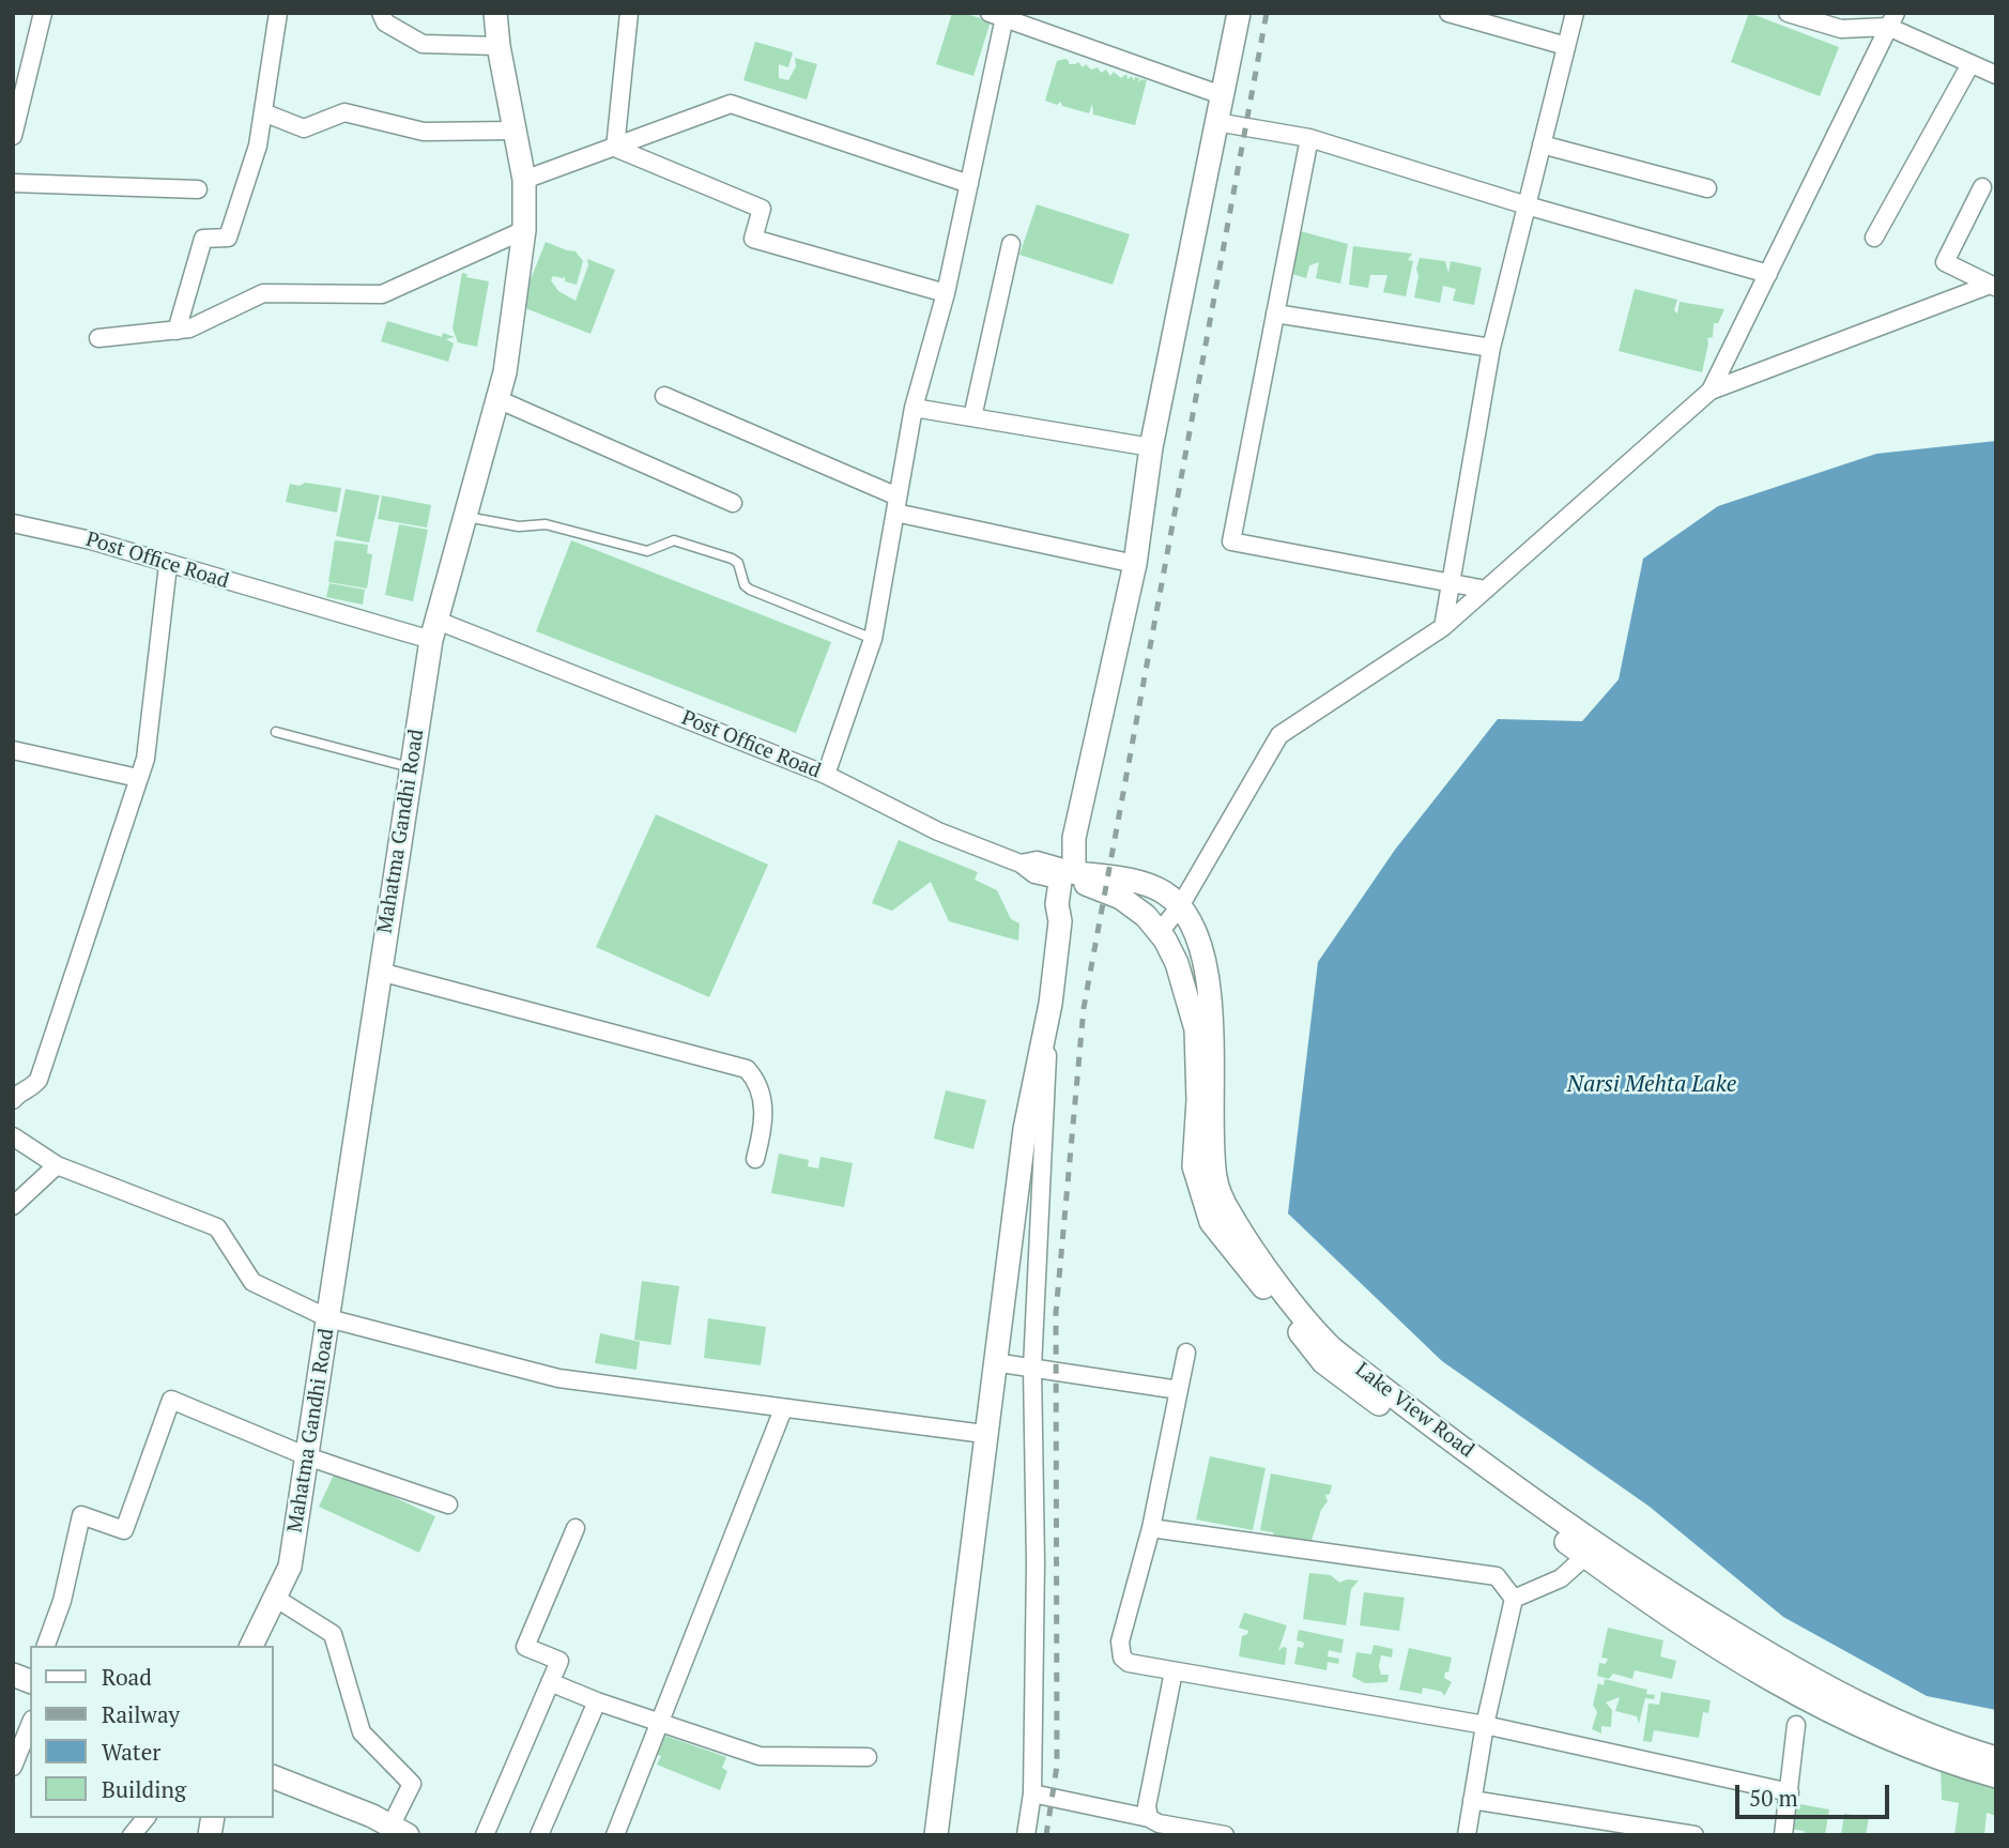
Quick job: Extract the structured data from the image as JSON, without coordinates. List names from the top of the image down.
{
  "streets": {
    "main road": ["Mahatma Gandhi Road", "Lake View Road"],
    "street": ["Post Office Road"]
  },
  "crossings": [
    ["Post Office Road", "Mahatma Gandhi Road"],
    ["Post Office Road", "Lake View Road"]
  ],
  "water": ["Narsi Mehta Lake"],
  "legend": [
    "Road",
    "Railway",
    "Water",
    "Building"
  ],
  "scale_bar": "50 m"
}
